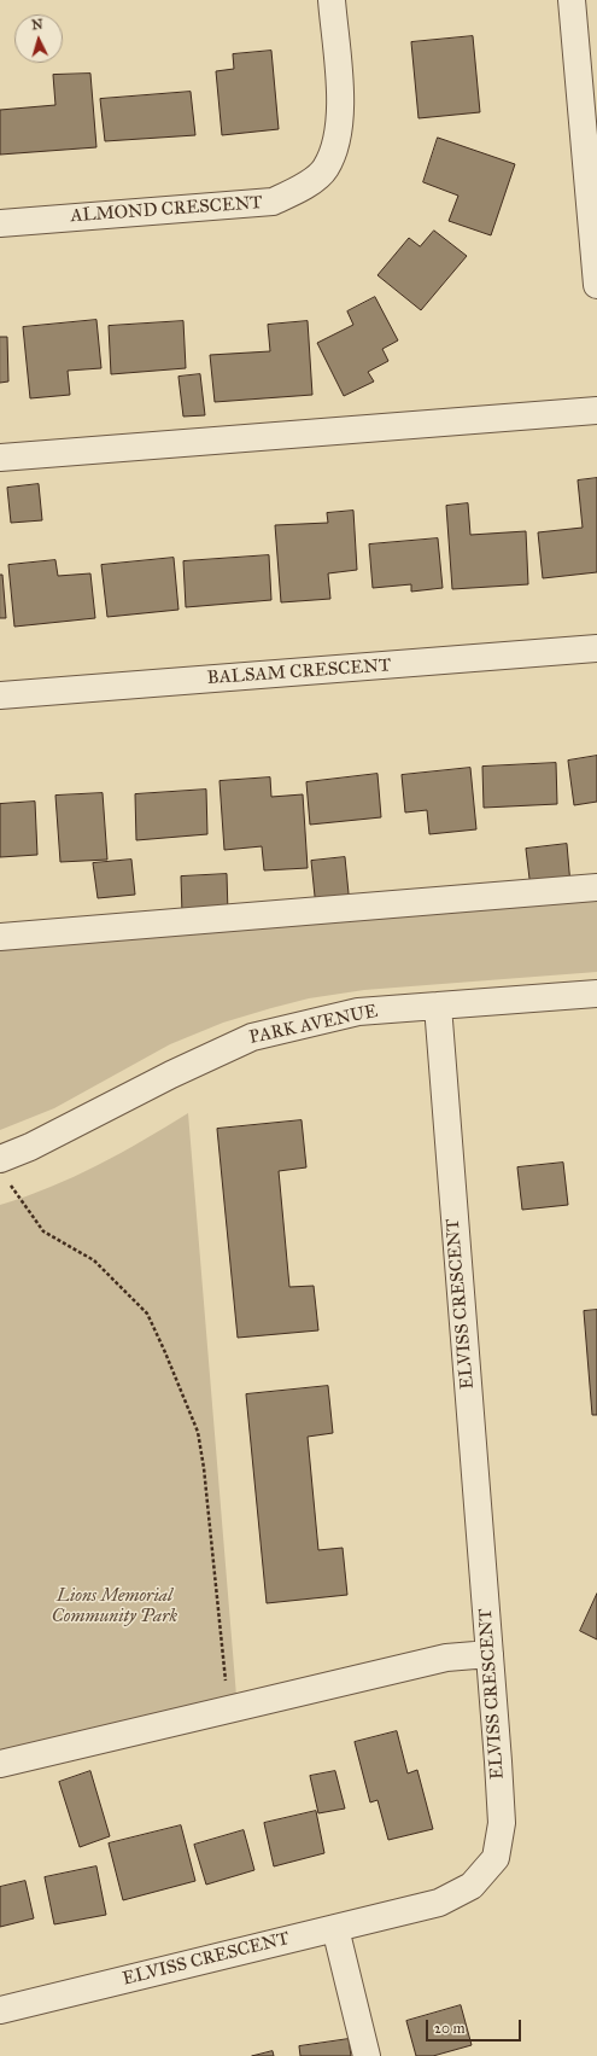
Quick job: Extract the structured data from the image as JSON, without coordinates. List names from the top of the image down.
{
  "streets": {
    "street": [
      "ALMOND CRESCENT",
      "BALSAM CRESCENT",
      "PARK AVENUE",
      "ELVISS CRESCENT"
    ]
  },
  "crossings": [
    ["PARK AVENUE", "ELVISS CRESCENT"]
  ],
  "parks": ["Lions Memorial Community Park"],
  "scale_bar": "20 m",
  "north": "top"
}
